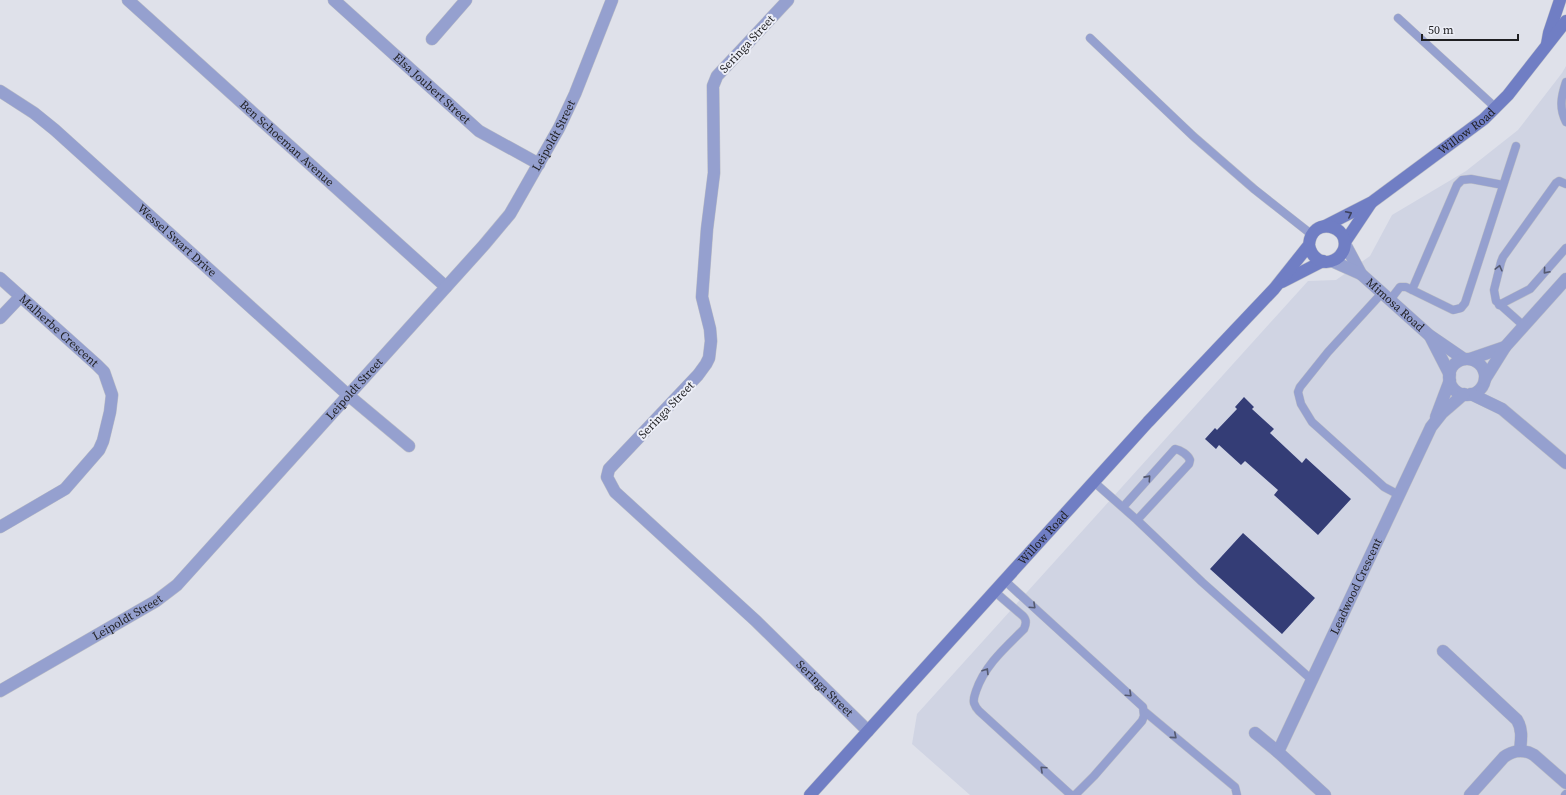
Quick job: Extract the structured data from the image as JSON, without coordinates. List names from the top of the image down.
{
  "streets": {
    "street": [
      "Seringa Street",
      "Elsa Joubert Street",
      "Willow Road",
      "Leipoldt Street",
      "Ben Schoeman Avenue",
      "Wessel Swart Drive",
      "Mimosa Road",
      "Malherbe Crescent",
      "Leadwood Crescent"
    ]
  },
  "crossings": [
    ["Seringa Street", "Willow Road"],
    ["Elsa Joubert Street", "Leipoldt Street"],
    ["Willow Road", "Mimosa Road"],
    ["Leipoldt Street", "Ben Schoeman Avenue"],
    ["Leipoldt Street", "Wessel Swart Drive"],
    ["Mimosa Road", "Leadwood Crescent"]
  ],
  "scale_bar": "50 m"
}
